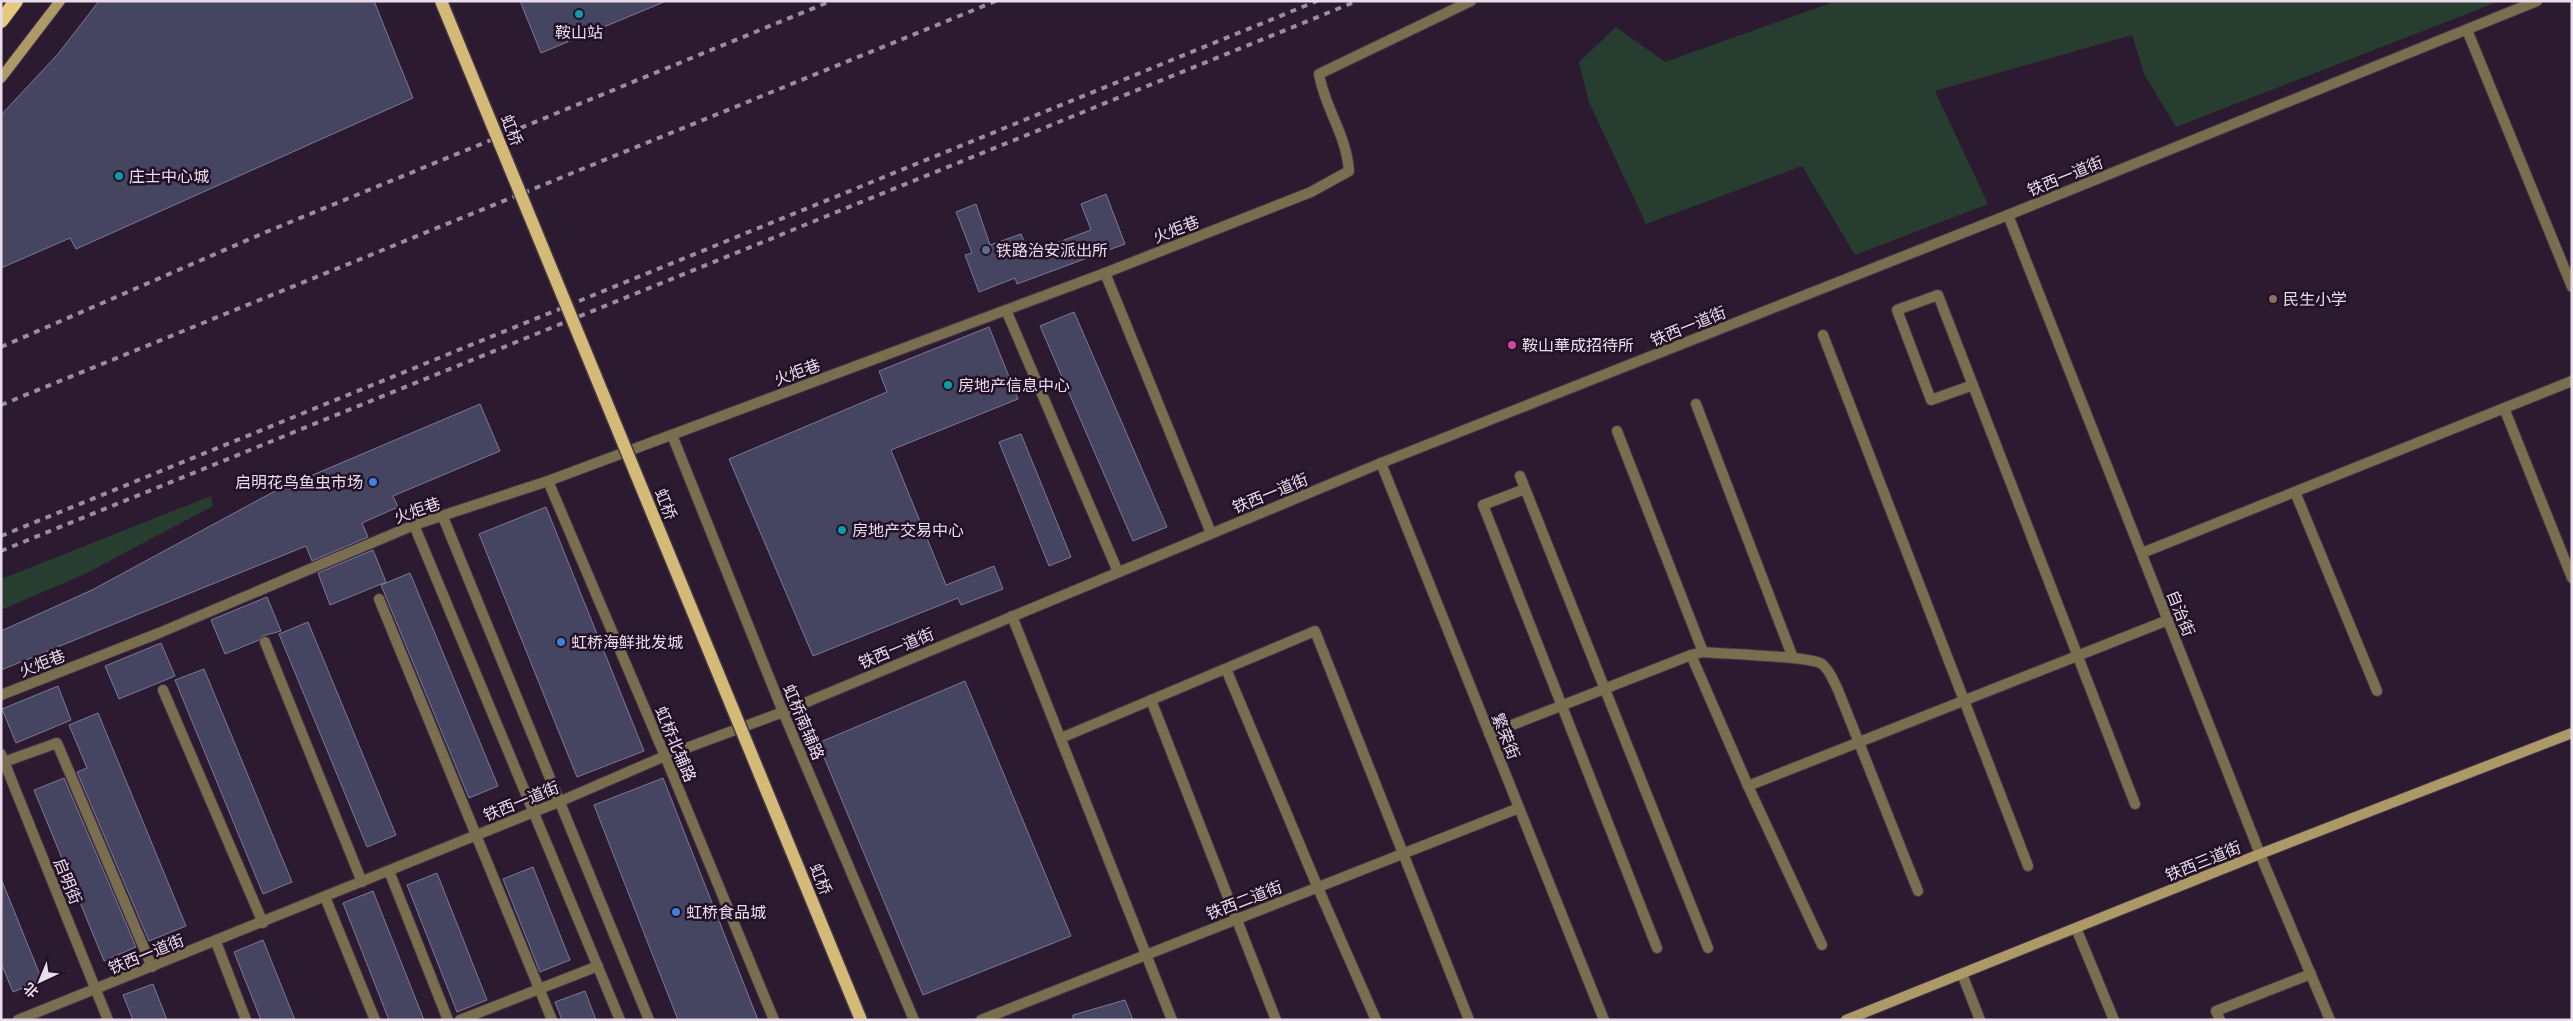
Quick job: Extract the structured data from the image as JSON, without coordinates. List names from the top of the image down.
{
  "streets": {
    "main road": ["虹桥", "铁西三道街"],
    "street": [
      "铁西一道街",
      "火炬巷",
      "自治街",
      "虹桥南辅路",
      "繁荣街",
      "虹桥北辅路",
      "启明街",
      "铁西二道街"
    ]
  },
  "crossings": [
    ["铁西一道街", "自治街"],
    ["铁西一道街", "虹桥南辅路"],
    ["铁西一道街", "繁荣街"],
    ["铁西一道街", "虹桥北辅路"],
    ["铁西一道街", "启明街"],
    ["火炬巷", "虹桥南辅路"],
    ["火炬巷", "虹桥北辅路"],
    ["自治街", "铁西三道街"],
    ["繁荣街", "铁西二道街"]
  ],
  "places": [
    "鞍山站",
    "庄士中心城",
    "铁路治安派出所",
    "民生小学",
    "鞍山華成招待所",
    "房地产信息中心",
    "启明花鸟鱼虫市场",
    "房地产交易中心",
    "虹桥海鲜批发城",
    "虹桥食品城"
  ],
  "north": "bottom left"
}
